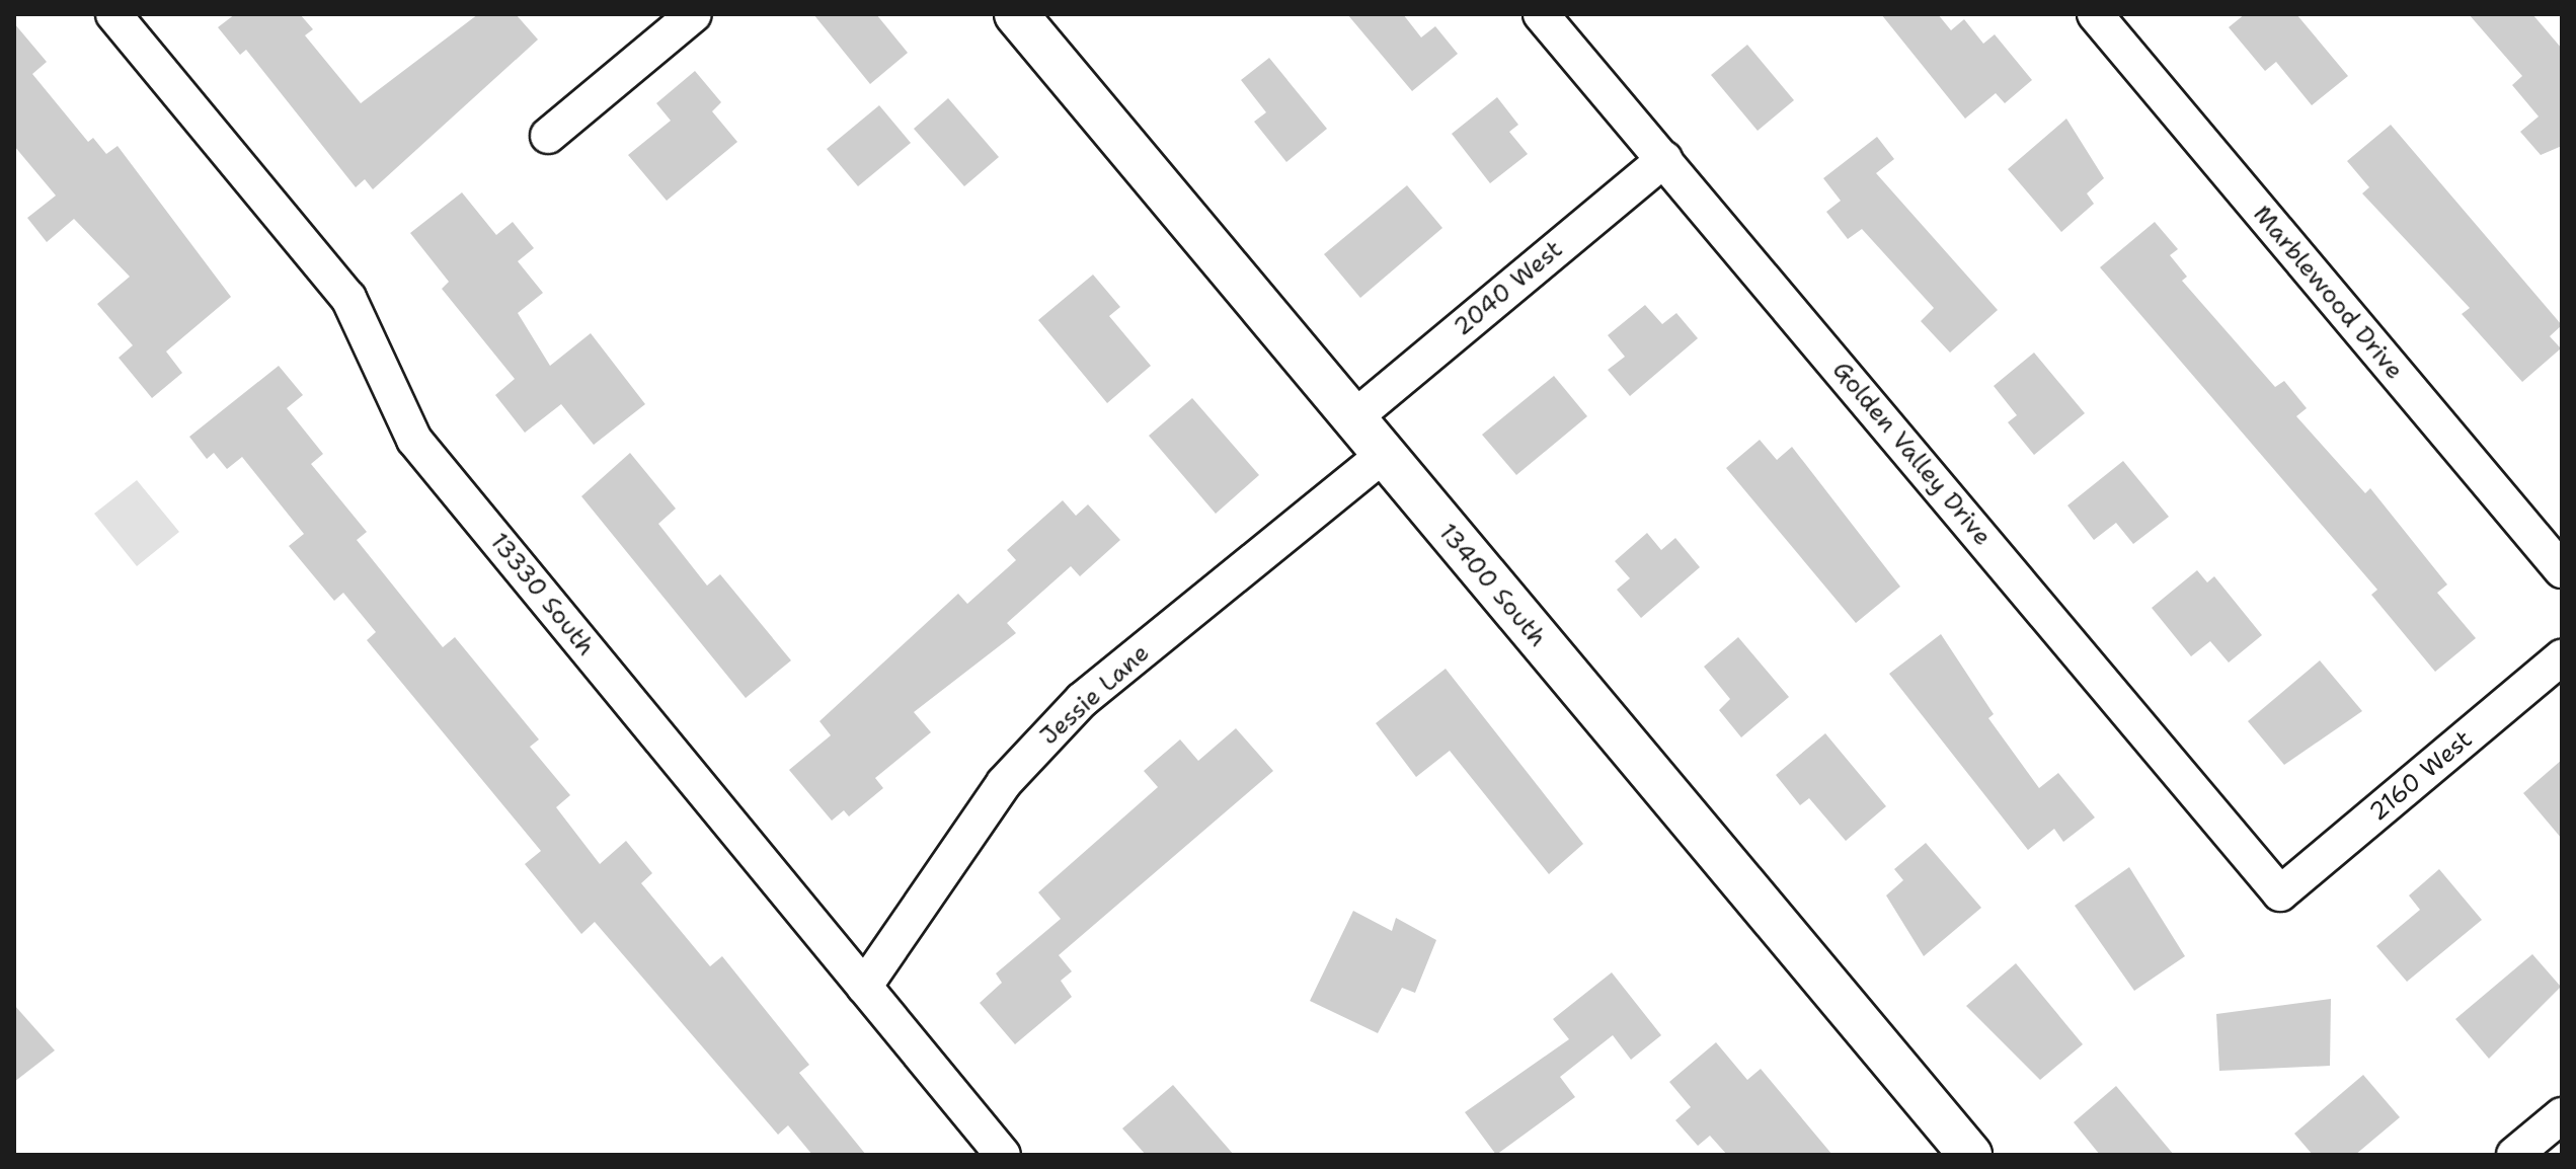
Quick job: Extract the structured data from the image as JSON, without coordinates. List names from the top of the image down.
{
  "streets": {
    "street": [
      "2040 West",
      "Marblewood Drive",
      "Golden Valley Drive",
      "13400 South",
      "13330 South",
      "Jessie Lane",
      "2160 West"
    ]
  },
  "crossings": [
    ["2040 West", "Golden Valley Drive"],
    ["2040 West", "13400 South"],
    ["Golden Valley Drive", "2160 West"],
    ["13400 South", "Jessie Lane"],
    ["13330 South", "Jessie Lane"]
  ]
}
